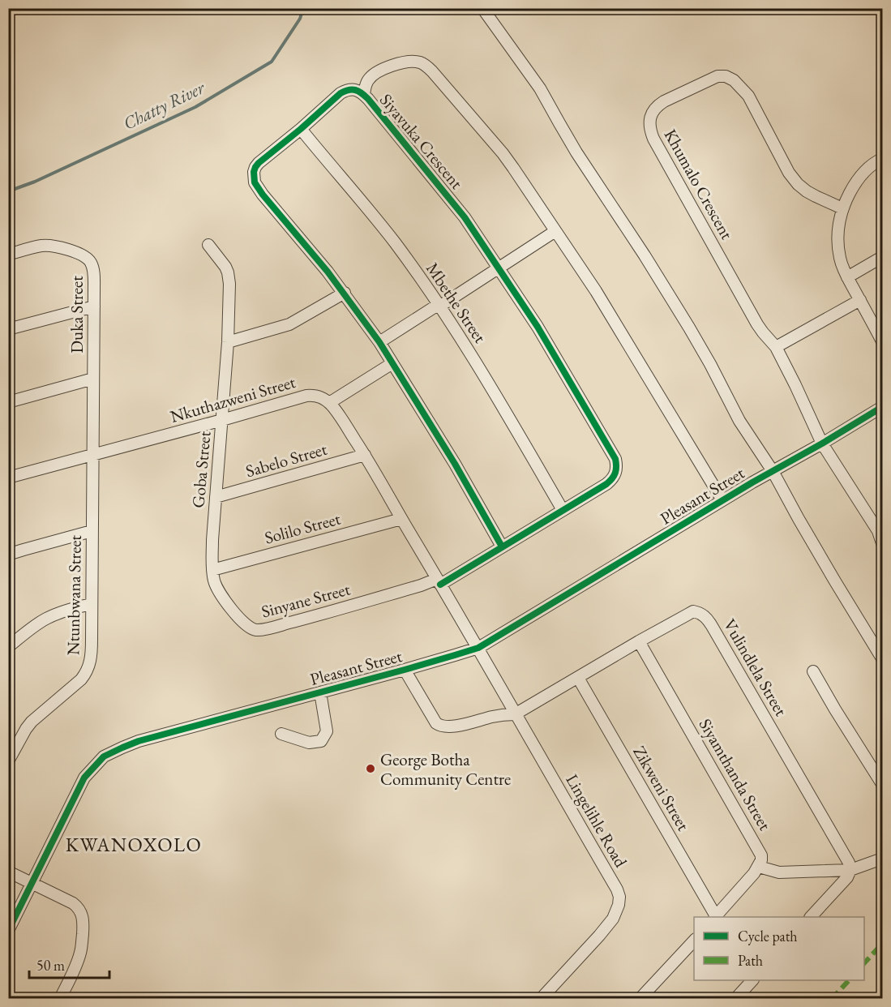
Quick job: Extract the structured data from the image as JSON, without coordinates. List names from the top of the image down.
{
  "streets": {
    "street": [
      "Siyavuka Crescent",
      "Khumalo Crescent",
      "Mbethe Street",
      "Duka Street",
      "Nkuthazweni Street",
      "Sabelo Street",
      "Goba Street",
      "Pleasant Street",
      "Solilo Street",
      "Ntunbwana Street",
      "Sinyane Street",
      "Vulindlela Street",
      "Siyamthanda Street",
      "Zikweni Street",
      "Lingelihle Road"
    ]
  },
  "crossings": [
    ["Siyavuka Crescent", "Mbethe Street"],
    ["Siyavuka Crescent", "Sinyane Street"],
    ["Khumalo Crescent", "Pleasant Street"],
    ["Duka Street", "Nkuthazweni Street"],
    ["Duka Street", "Ntunbwana Street"],
    ["Nkuthazweni Street", "Goba Street"],
    ["Nkuthazweni Street", "Ntunbwana Street"],
    ["Sabelo Street", "Goba Street"],
    ["Goba Street", "Solilo Street"],
    ["Goba Street", "Sinyane Street"],
    ["Pleasant Street", "Lingelihle Road"],
    ["Solilo Street", "Sinyane Street"],
    ["Vulindlela Street", "Siyamthanda Street"],
    ["Vulindlela Street", "Zikweni Street"],
    ["Vulindlela Street", "Lingelihle Road"]
  ],
  "districts": ["KWANOXOLO"],
  "water": ["Chatty River"],
  "places": ["George Botha Community Centre"],
  "legend": ["Cycle path", "Path"],
  "scale_bar": "50 m"
}
